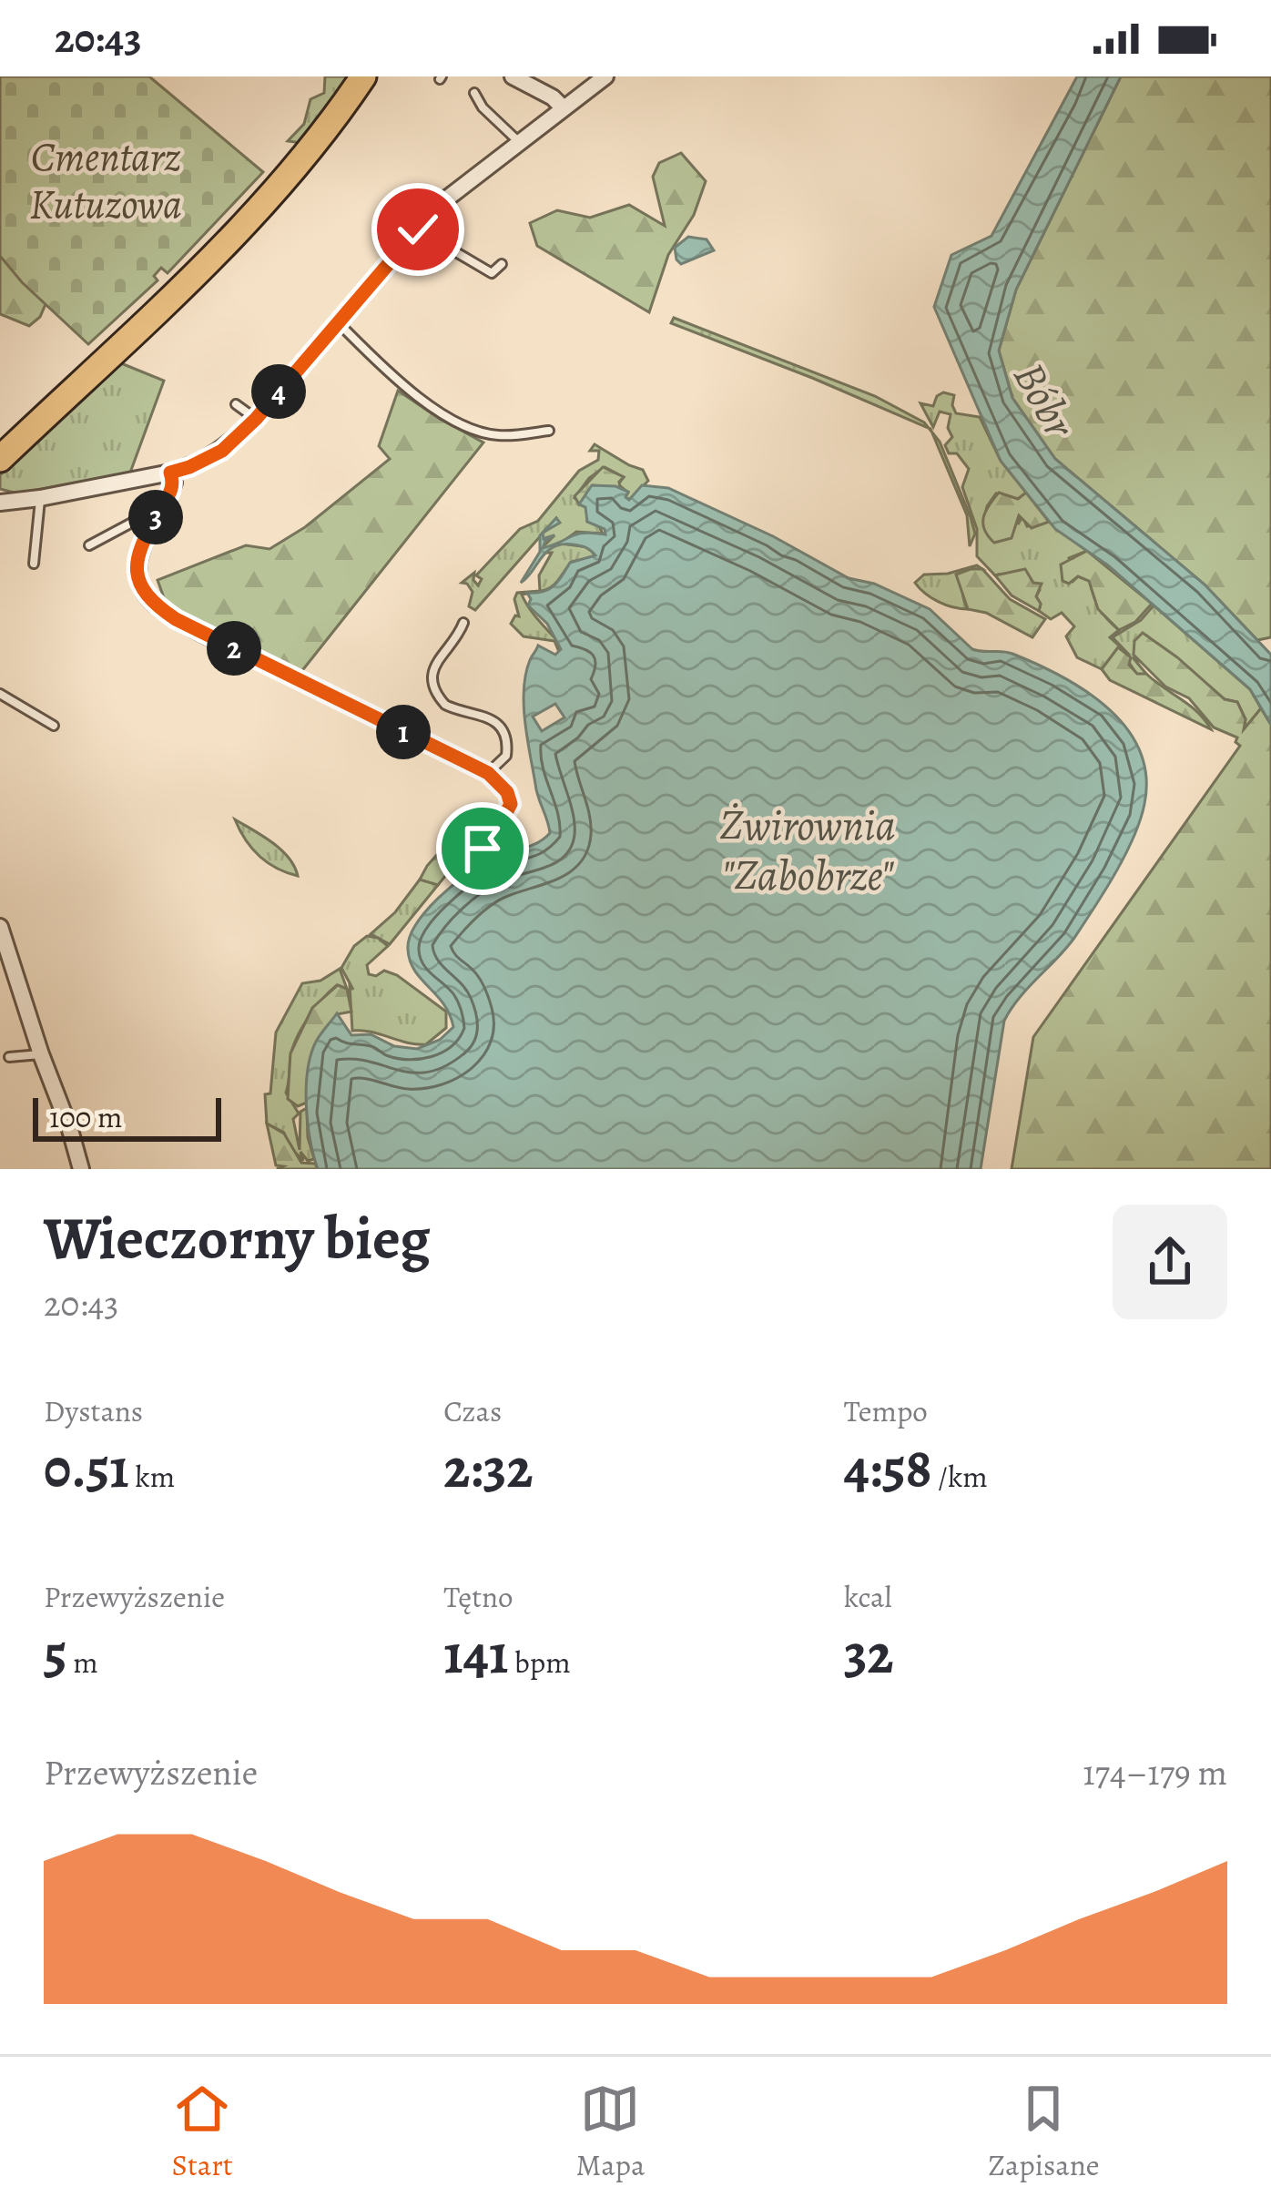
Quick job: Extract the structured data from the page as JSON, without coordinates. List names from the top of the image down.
{
  "water": ["Bóbr", "Żwirownia \"Zabobrze\""],
  "parks": ["Cmentarz Kutuzowa"],
  "scale_bar": "100 m",
  "page": {
    "status": "20:43",
    "pins": [
      "4",
      "3",
      "2",
      "1"
    ],
    "scale": "100 m",
    "heading": ["Wieczorny bieg", "20:43"],
    "stats": [
      ["Dystans", "0.51 km"],
      ["Czas", "2:32"],
      ["Tempo", "4:58 /km"],
      ["Przewyższenie", "5 m"],
      ["Tętno", "141 bpm"],
      ["kcal", "32"]
    ],
    "chart": ["Przewyższenie", "174–179 m"],
    "tabs": ["Start", "Mapa", "Zapisane"]
  }
}
